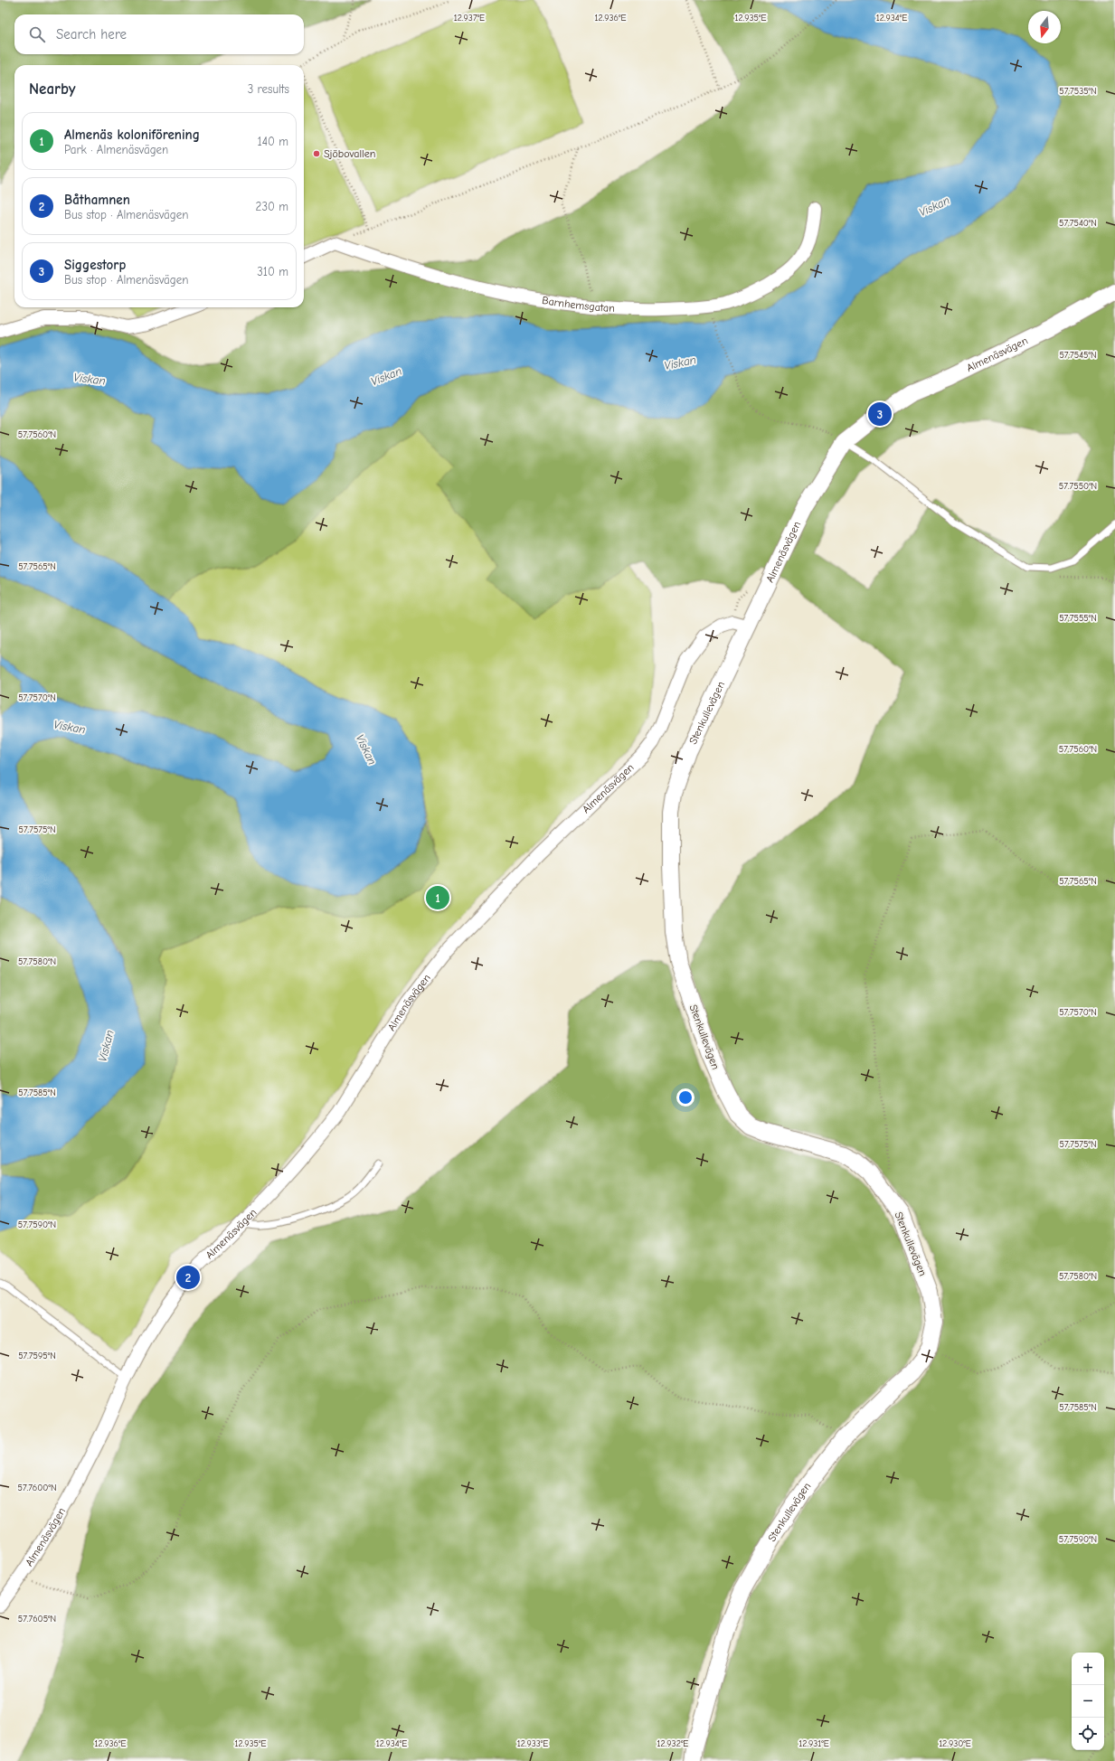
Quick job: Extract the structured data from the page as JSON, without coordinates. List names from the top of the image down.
{
  "streets": {
    "street": ["Barnhemsgatan", "Almenäsvägen", "Stenkullevägen"]
  },
  "crossings": [
    ["Almenäsvägen", "Stenkullevägen"]
  ],
  "water": ["Viskan"],
  "places": ["Sjöbovallen"],
  "north": "bottom",
  "page": {
    "search": "Search here",
    "heading": ["Nearby", "3 results"],
    "list": [
      {
        "mark": "1",
        "name": "Almenäs koloniförening",
        "note": "Park · Almenäsvägen",
        "value": "140 m"
      },
      {
        "mark": "2",
        "name": "Båthamnen",
        "note": "Bus stop · Almenäsvägen",
        "value": "230 m"
      },
      {
        "mark": "3",
        "name": "Siggestorp",
        "note": "Bus stop · Almenäsvägen",
        "value": "310 m"
      }
    ],
    "pins": ["3", "1", "2"],
    "map_buttons": ["+", "−"]
  },
  "coordinates": [
    "12.937°E",
    "12.936°E",
    "12.935°E",
    "12.934°E",
    "57.7535°N",
    "57.7540°N",
    "57.7545°N",
    "57.7560°N",
    "57.7550°N",
    "57.7565°N",
    "57.7555°N",
    "57.7570°N",
    "57.7575°N",
    "57.7580°N",
    "57.7585°N",
    "57.7590°N",
    "57.7595°N",
    "57.7600°N",
    "57.7605°N",
    "12.933°E",
    "12.932°E",
    "12.931°E",
    "12.930°E"
  ]
}
